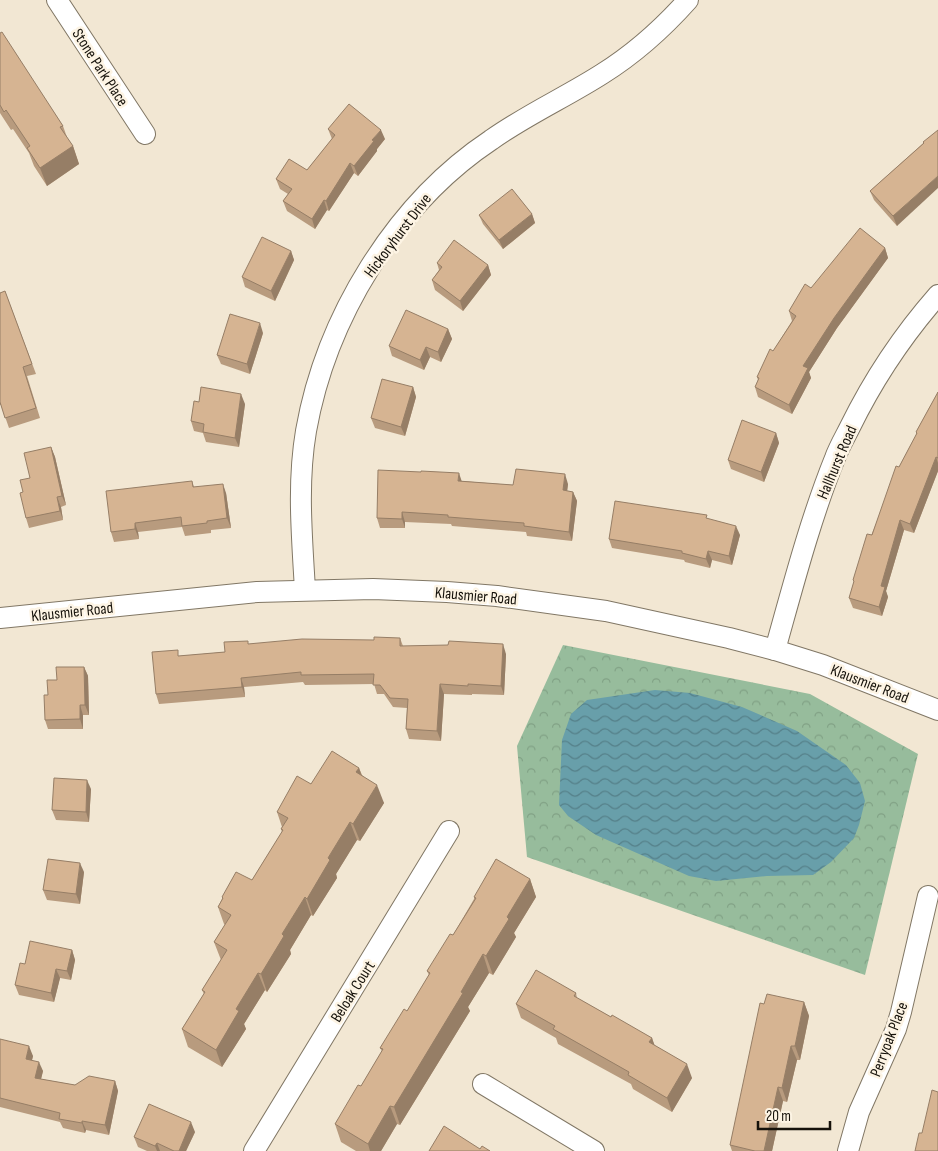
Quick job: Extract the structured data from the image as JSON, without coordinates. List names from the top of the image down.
{
  "streets": {
    "street": [
      "Stone Park Place",
      "Hickoryhurst Drive",
      "Hallhurst Road",
      "Klausmier Road",
      "Beloak Court",
      "Perryoak Place"
    ]
  },
  "crossings": [
    ["Hickoryhurst Drive", "Klausmier Road"],
    ["Hallhurst Road", "Klausmier Road"]
  ],
  "scale_bar": "20 m"
}
